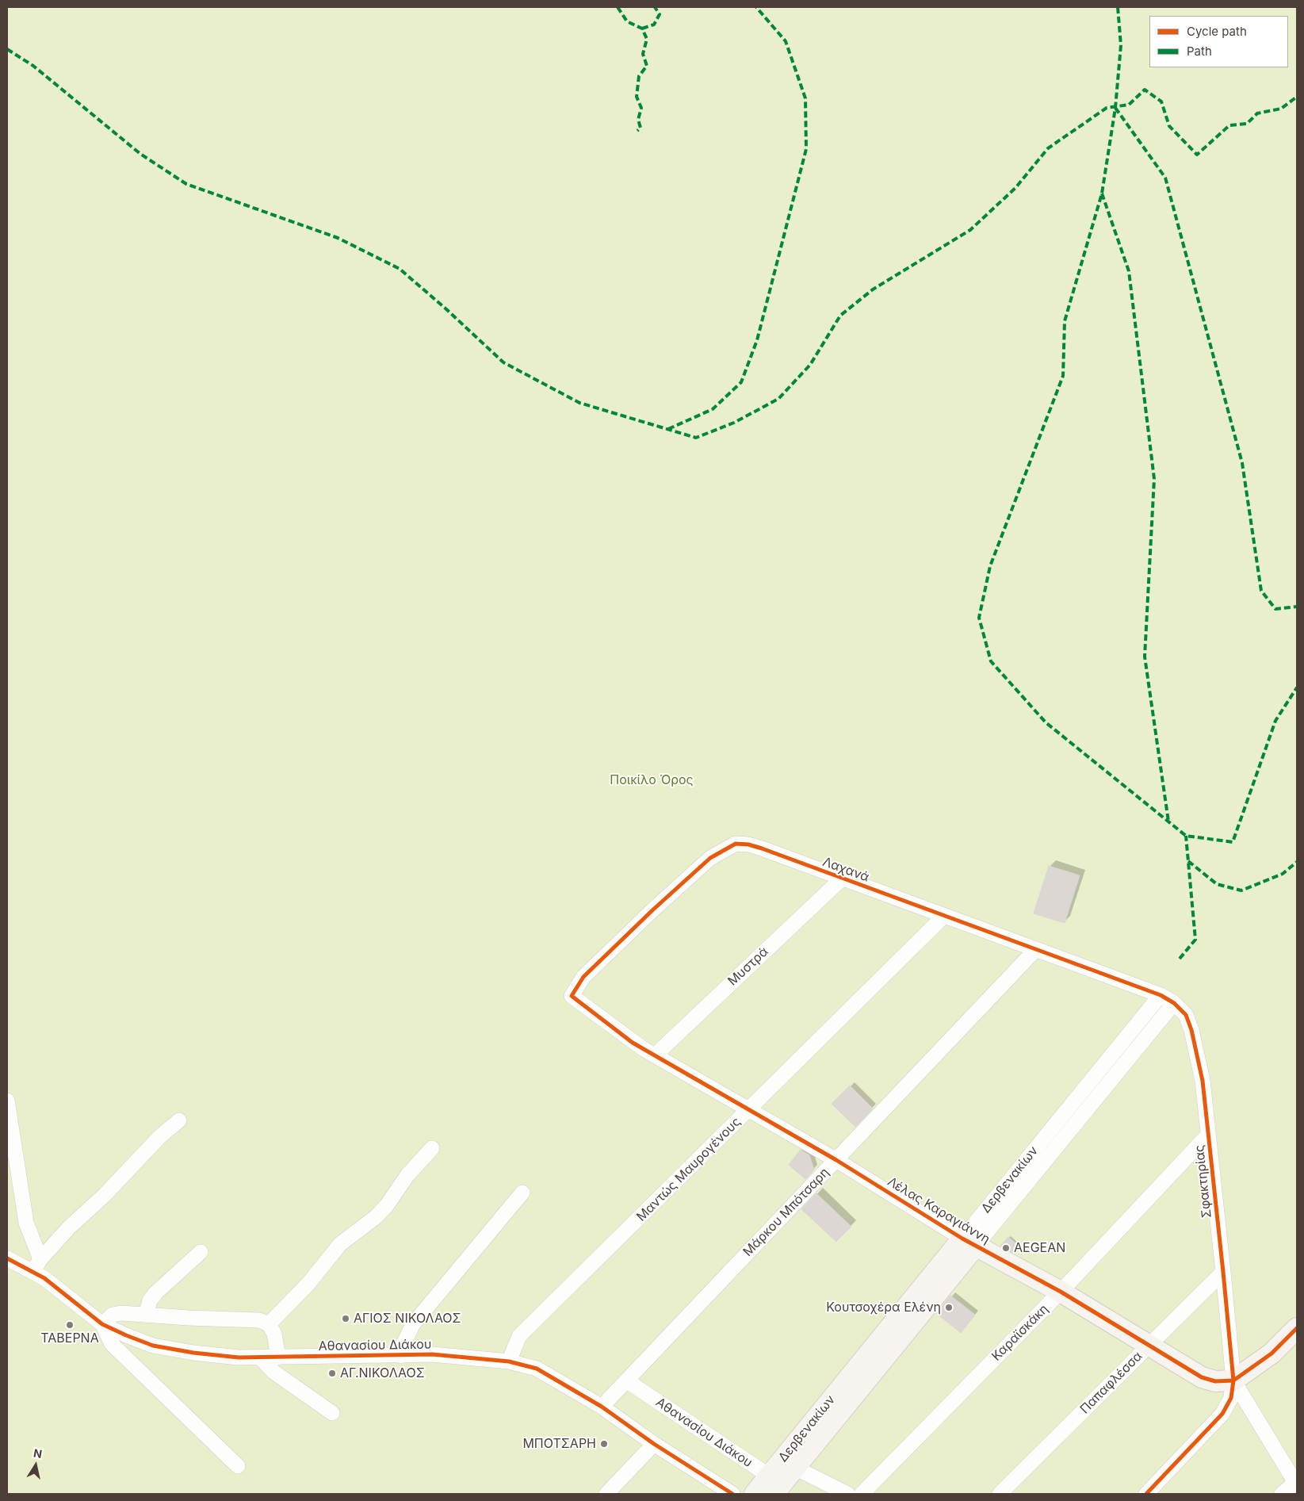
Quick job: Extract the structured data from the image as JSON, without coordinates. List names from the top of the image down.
{
  "streets": {
    "street": [
      "Λαχανά",
      "Μυστρά",
      "Μαντώς Μαυρογένους",
      "Δερβενακίων",
      "Σφακτηρίας",
      "Λέλας Καραγιάννη",
      "Μάρκου Μπότσαρη",
      "Καραϊσκάκη",
      "Αθανασίου Διάκου",
      "Παπαφλέσσα"
    ]
  },
  "crossings": [
    ["Λαχανά", "Μυστρά"],
    ["Λαχανά", "Μαντώς Μαυρογένους"],
    ["Λαχανά", "Δερβενακίων"],
    ["Λαχανά", "Σφακτηρίας"],
    ["Λαχανά", "Λέλας Καραγιάννη"],
    ["Λαχανά", "Μάρκου Μπότσαρη"],
    ["Μυστρά", "Λέλας Καραγιάννη"],
    ["Μαντώς Μαυρογένους", "Λέλας Καραγιάννη"],
    ["Μαντώς Μαυρογένους", "Αθανασίου Διάκου"],
    ["Δερβενακίων", "Σφακτηρίας"],
    ["Δερβενακίων", "Λέλας Καραγιάννη"],
    ["Δερβενακίων", "Αθανασίου Διάκου"],
    ["Σφακτηρίας", "Λέλας Καραγιάννη"],
    ["Σφακτηρίας", "Καραϊσκάκη"],
    ["Σφακτηρίας", "Παπαφλέσσα"],
    ["Λέλας Καραγιάννη", "Μάρκου Μπότσαρη"],
    ["Λέλας Καραγιάννη", "Καραϊσκάκη"],
    ["Λέλας Καραγιάννη", "Παπαφλέσσα"],
    ["Μάρκου Μπότσαρη", "Αθανασίου Διάκου"]
  ],
  "parks": ["Ποικίλο Όρος"],
  "places": [
    "AEGEAN",
    "Κουτσοχέρα Ελένη",
    "ΑΓΙΟΣ ΝΙΚΟΛΑΟΣ",
    "ΤΑΒΕΡΝΑ",
    "ΑΓ.ΝΙΚΟΛΑΟΣ",
    "ΜΠΟΤΣΑΡΗ"
  ],
  "legend": ["Cycle path", "Path"],
  "north": "top"
}
